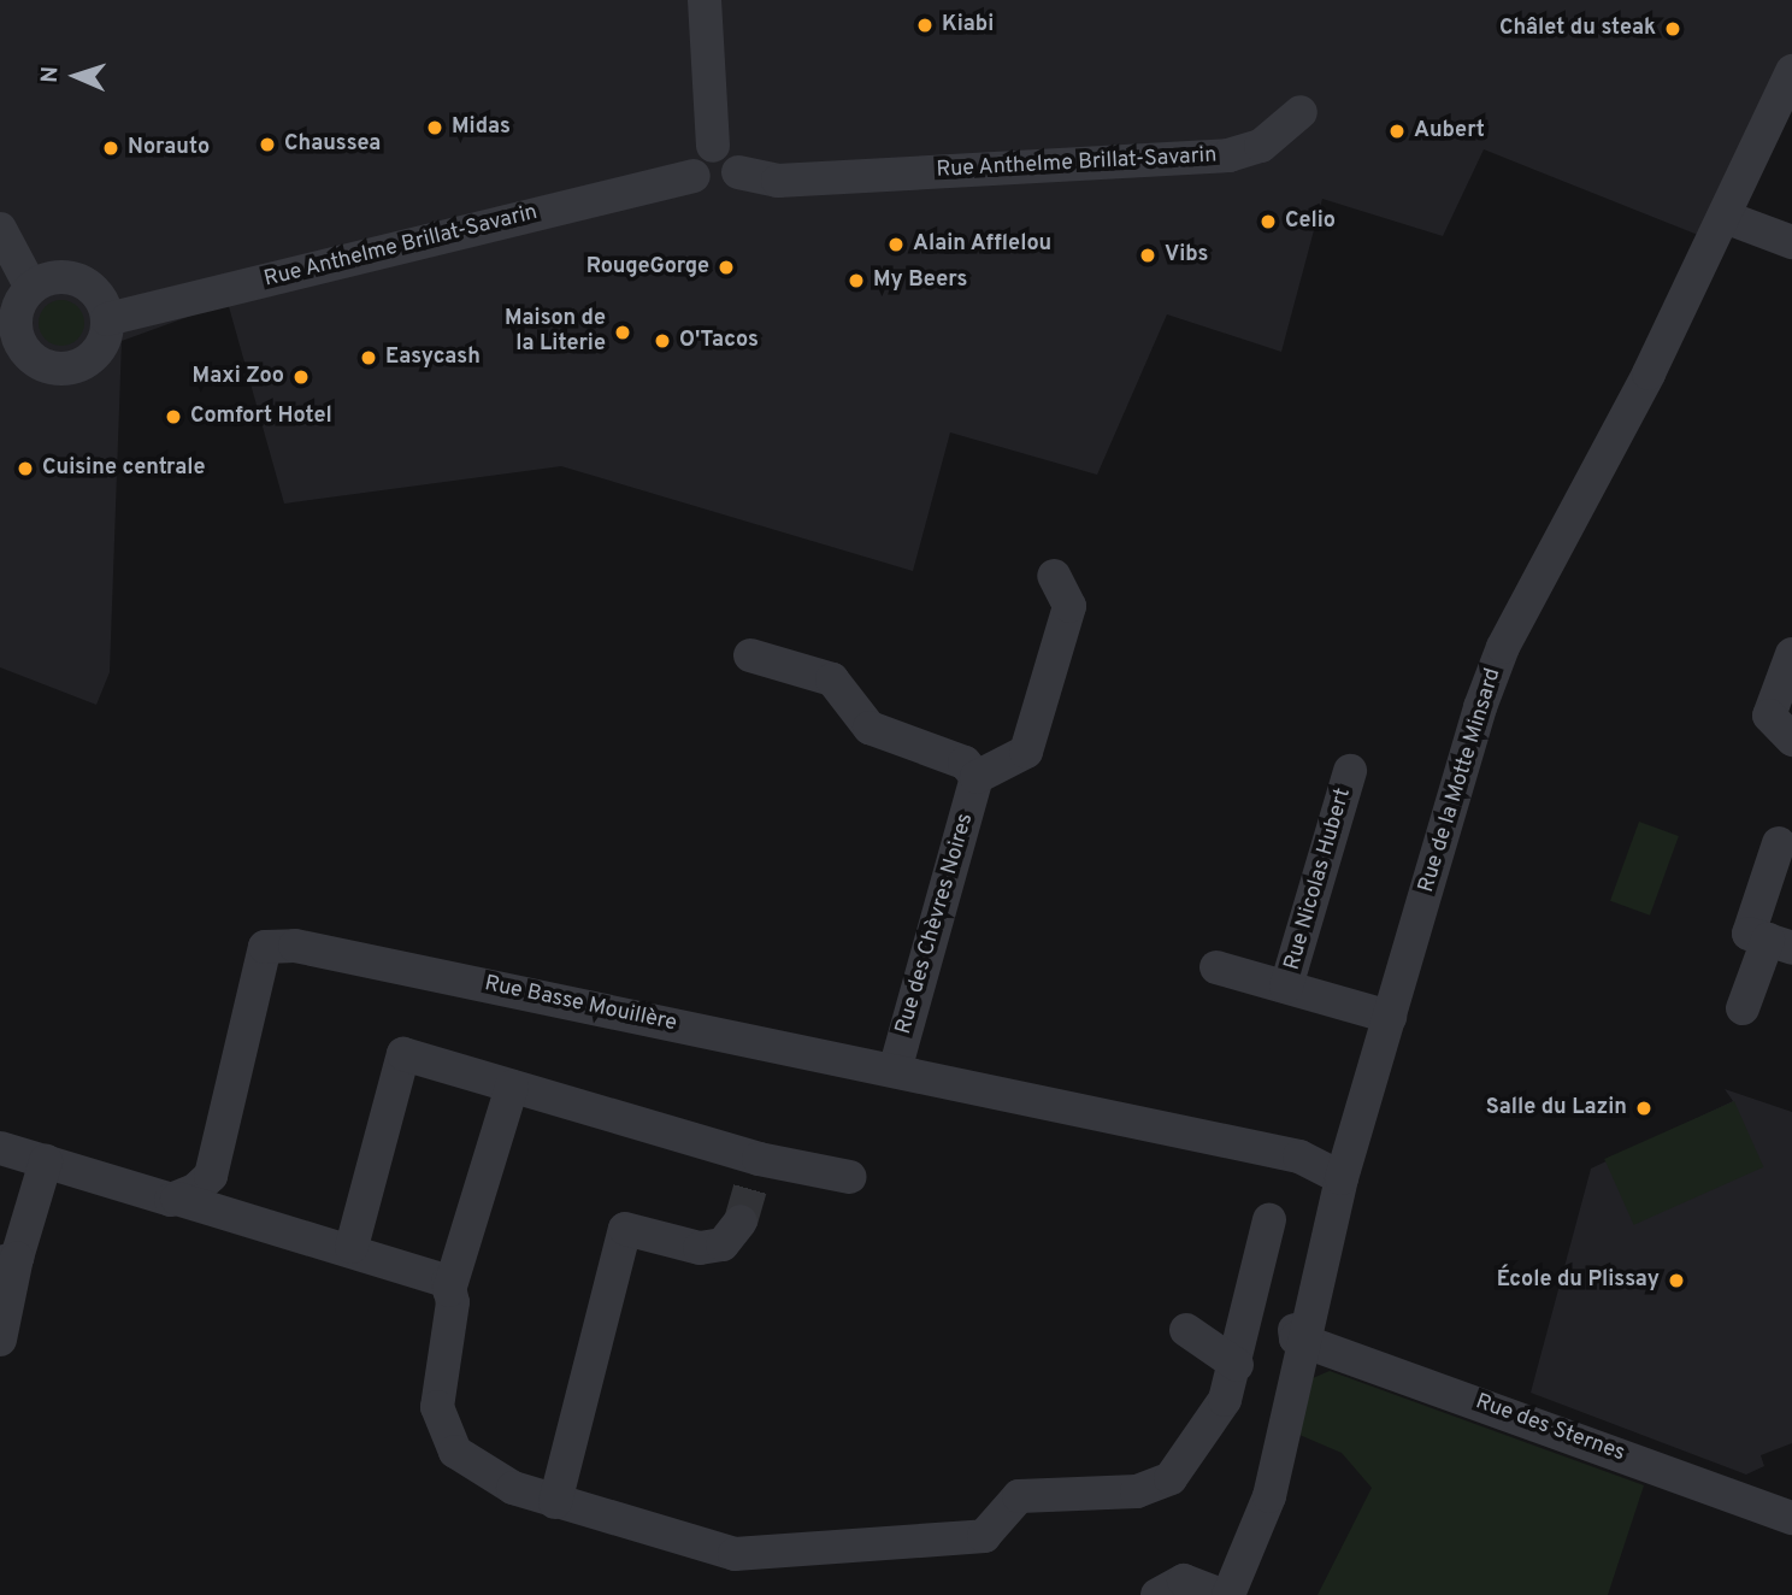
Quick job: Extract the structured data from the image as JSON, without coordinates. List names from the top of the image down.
{
  "streets": {
    "street": [
      "Rue Anthelme Brillat-Savarin",
      "Rue de la Motte Minsard",
      "Rue Nicolas Hubert",
      "Rue des Chèvres Noires",
      "Rue Basse Mouillère",
      "Rue des Sternes"
    ]
  },
  "crossings": [
    ["Rue de la Motte Minsard", "Rue Nicolas Hubert"],
    ["Rue de la Motte Minsard", "Rue Basse Mouillère"],
    ["Rue de la Motte Minsard", "Rue des Sternes"],
    ["Rue des Chèvres Noires", "Rue Basse Mouillère"]
  ],
  "places": [
    "Kiabi",
    "Châlet du steak",
    "Midas",
    "Aubert",
    "Chaussea",
    "Norauto",
    "Celio",
    "Alain Afflelou",
    "Vibs",
    "RougeGorge",
    "My Beers",
    "Maison de la Literie",
    "O'Tacos",
    "Easycash",
    "Maxi Zoo",
    "Comfort Hotel",
    "Cuisine centrale",
    "Salle du Lazin",
    "École du Plissay"
  ],
  "north": "left"
}
